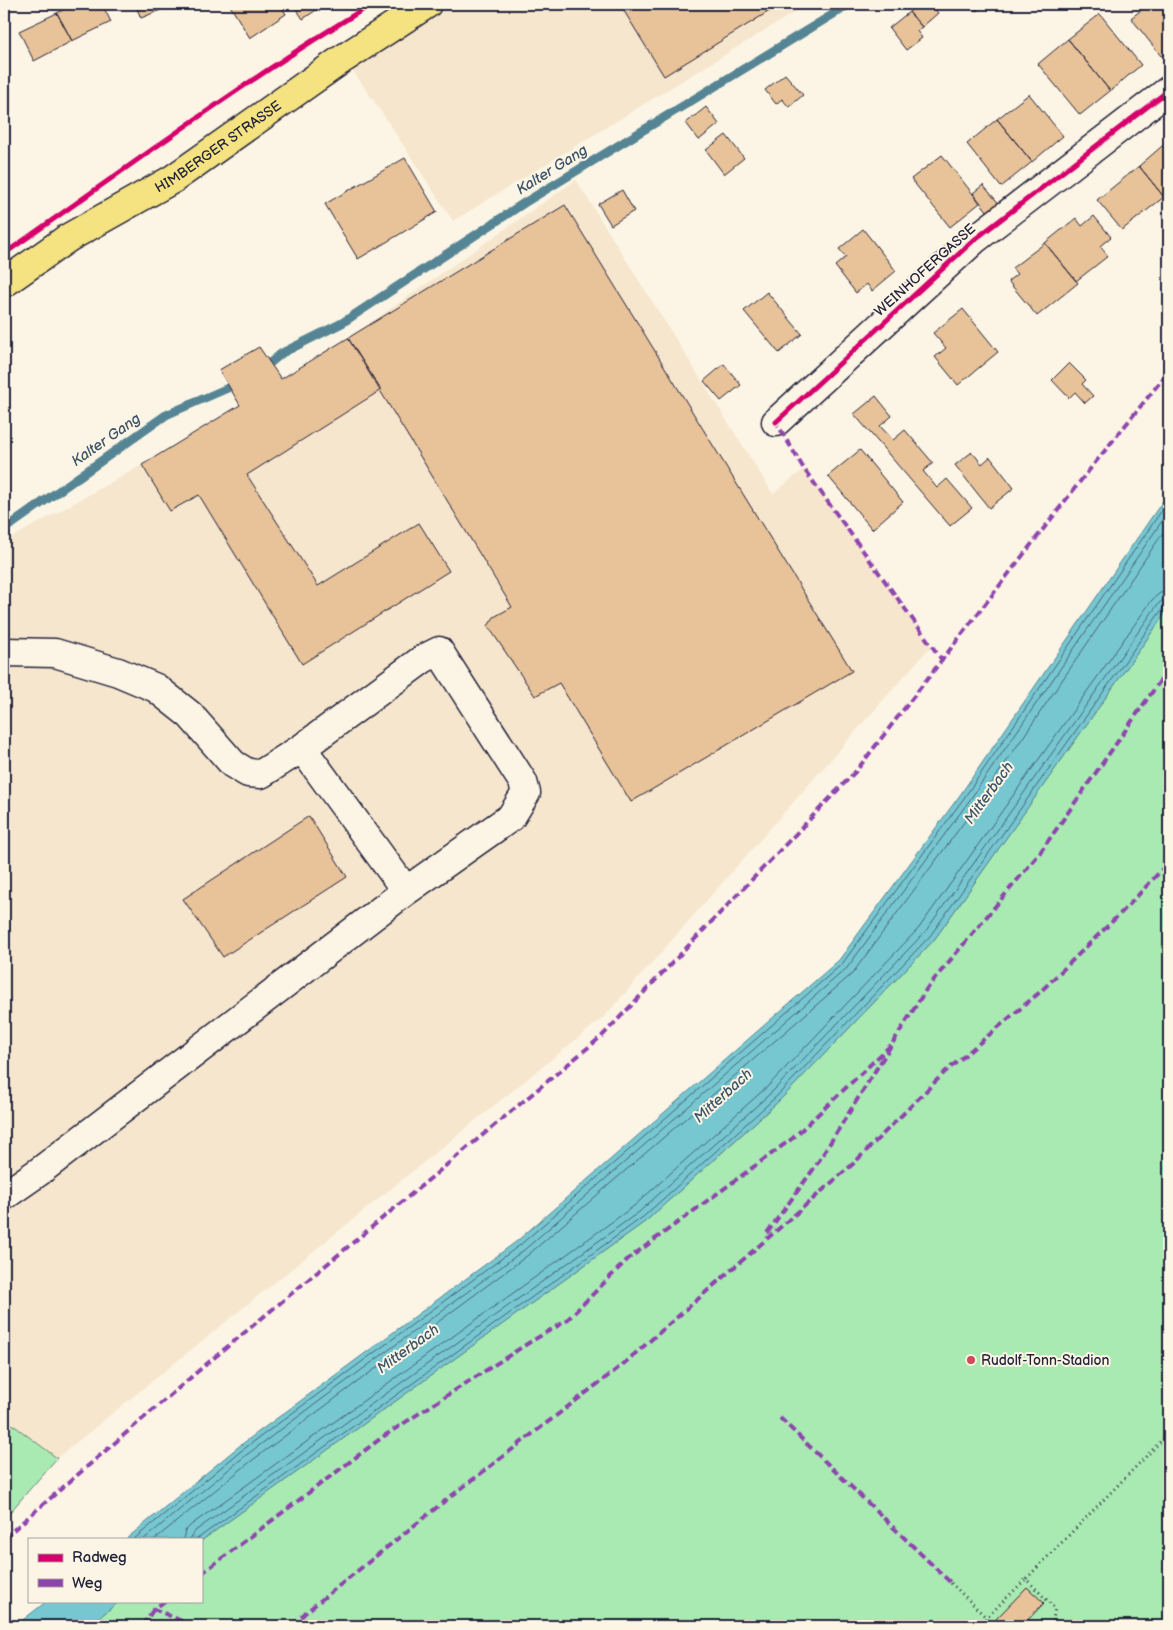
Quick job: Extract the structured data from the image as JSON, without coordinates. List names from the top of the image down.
{
  "streets": {
    "main road": ["HIMBERGER STRASSE"],
    "street": ["WEINHOFERGASSE"]
  },
  "water": ["Kalter Gang", "Mitterbach"],
  "places": ["Rudolf-Tonn-Stadion"],
  "legend": ["Radweg", "Weg"]
}
